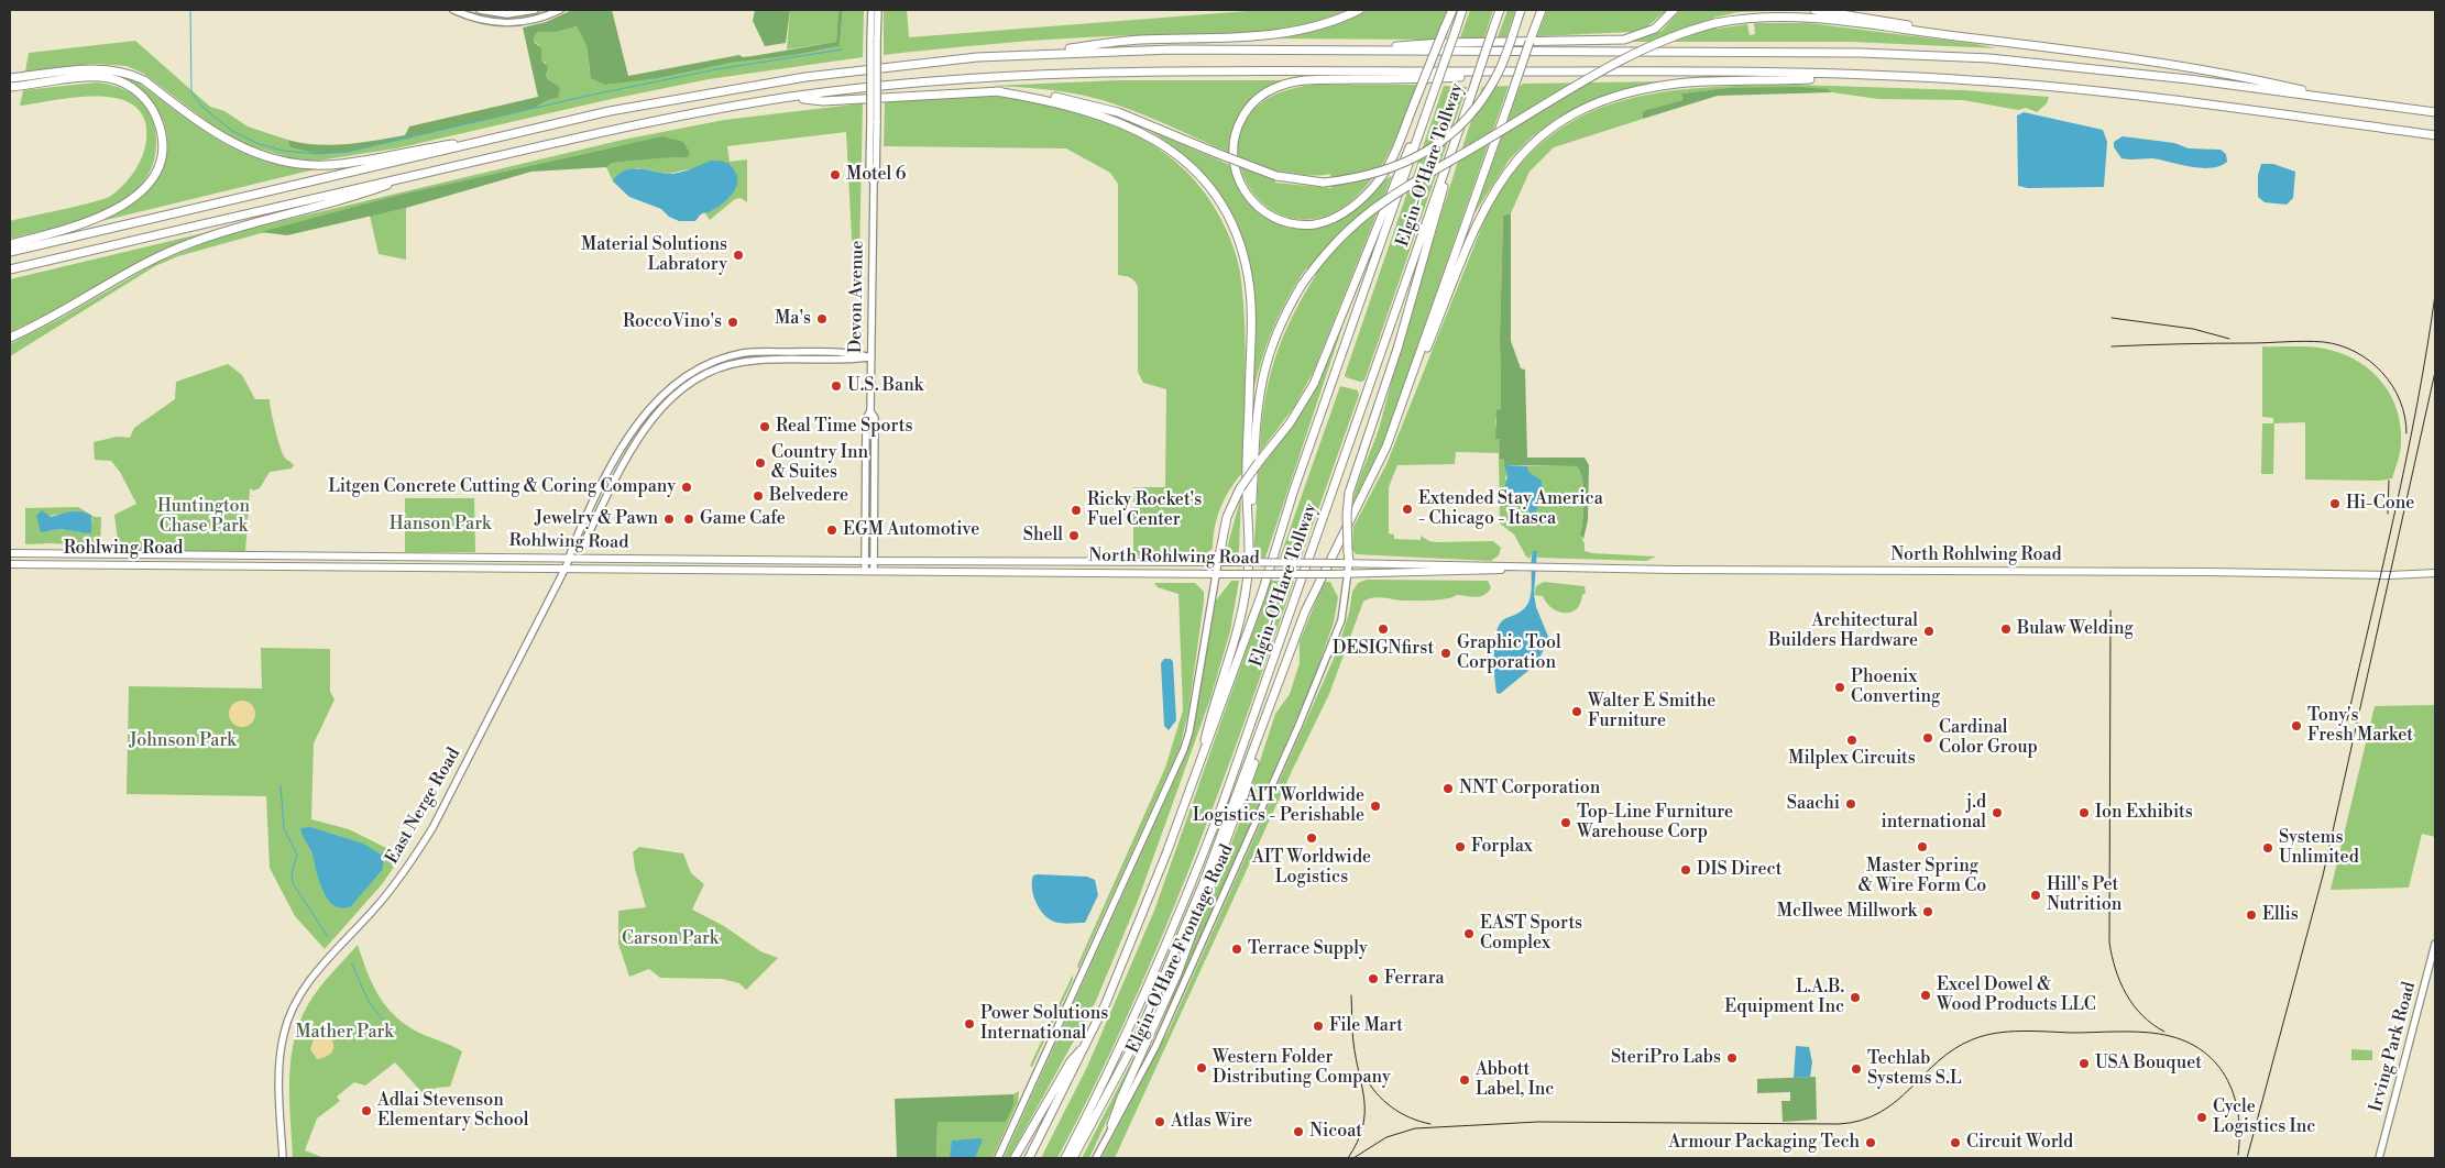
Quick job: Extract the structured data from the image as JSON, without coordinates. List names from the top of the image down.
{
  "streets": {
    "highway": ["Elgin-O'Hare Tollway"],
    "main road": [
      "Devon Avenue",
      "Rohlwing Road",
      "North Rohlwing Road",
      "East Nerge Road",
      "Elgin-O'Hare Frontage Road",
      "Irving Park Road"
    ]
  },
  "crossings": [
    ["Devon Avenue", "Rohlwing Road"],
    ["Devon Avenue", "North Rohlwing Road"],
    ["Devon Avenue", "East Nerge Road"],
    ["Rohlwing Road", "North Rohlwing Road"],
    ["Rohlwing Road", "East Nerge Road"],
    ["North Rohlwing Road", "Elgin-O'Hare Frontage Road"]
  ],
  "parks": [
    "Huntington Chase Park",
    "Hanson Park",
    "Johnson Park",
    "Carson Park",
    "Mather Park"
  ],
  "places": [
    "Motel 6",
    "Material Solutions Labratory",
    "Ma's",
    "RoccoVino's",
    "U.S. Bank",
    "Real Time Sports",
    "Country Inn & Suites",
    "Litgen Concrete Cutting & Coring Company",
    "Belvedere",
    "Hi-Cone",
    "Extended Stay America - Chicago - Itasca",
    "Ricky Rocket's Fuel Center",
    "Jewelry & Pawn",
    "Game Cafe",
    "EGM Automotive",
    "Shell",
    "DESIGNfirst",
    "Bulaw Welding",
    "Architectural Builders Hardware",
    "Graphic Tool Corporation",
    "Phoenix Converting",
    "Walter E Smithe Furniture",
    "Tony's Fresh Market",
    "Cardinal Color Group",
    "Milplex Circuits",
    "NNT Corporation",
    "Saachi",
    "AIT Worldwide Logistics - Perishable",
    "j.d international",
    "Ion Exhibits",
    "Top-Line Furniture Warehouse Corp",
    "AIT Worldwide Logistics",
    "Forplax",
    "Master Spring & Wire Form Co",
    "Systems Unlimited",
    "DIS Direct",
    "Hill's Pet Nutrition",
    "McIlwee Millwork",
    "Ellis",
    "EAST Sports Complex",
    "Terrace Supply",
    "Ferrara",
    "Excel Dowel & Wood Products LLC",
    "L.A.B. Equipment Inc",
    "Power Solutions International",
    "File Mart",
    "SteriPro Labs",
    "USA Bouquet",
    "Western Folder Distributing Company",
    "Techlab Systems S.L",
    "Abbott Label, Inc",
    "Adlai Stevenson Elementary School",
    "Cycle Logistics Inc",
    "Atlas Wire",
    "Nicoat",
    "Armour Packaging Tech",
    "Circuit World"
  ]
}
